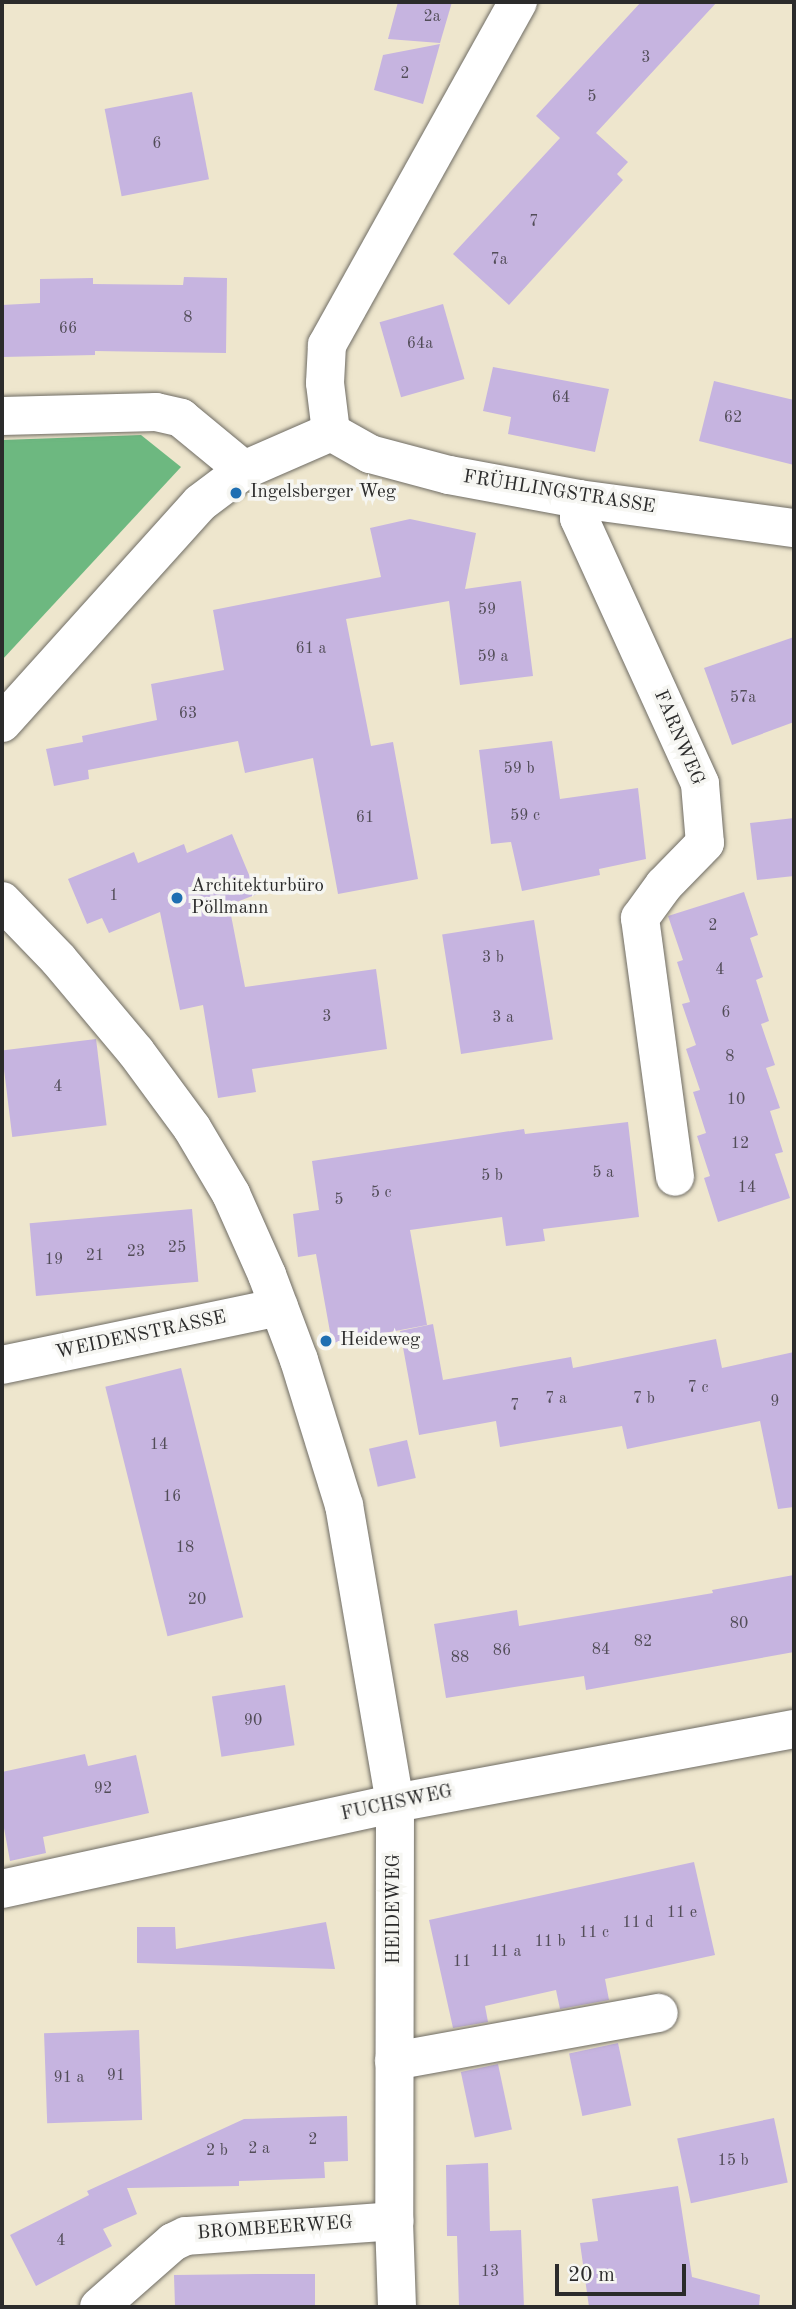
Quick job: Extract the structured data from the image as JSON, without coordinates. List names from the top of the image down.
{
  "streets": {
    "street": [
      "FRÜHLINGSTRASSE",
      "FARNWEG",
      "WEIDENSTRASSE",
      "FUCHSWEG",
      "HEIDEWEG",
      "BROMBEERWEG"
    ]
  },
  "crossings": [
    ["FRÜHLINGSTRASSE", "FARNWEG"],
    ["WEIDENSTRASSE", "HEIDEWEG"],
    ["FUCHSWEG", "HEIDEWEG"],
    ["HEIDEWEG", "BROMBEERWEG"]
  ],
  "places": ["Ingelsberger Weg", "Architekturbüro Pöllmann", "Heideweg"],
  "house_numbers": [
    "2a",
    "3",
    "2",
    "5",
    "6",
    "7",
    "7a",
    "8",
    "66",
    "64a",
    "64",
    "62",
    "59",
    "61 a",
    "59 a",
    "57a",
    "63",
    "59 b",
    "59 c",
    "61",
    "1",
    "2",
    "3 b",
    "4",
    "6",
    "3",
    "3 a",
    "8",
    "4",
    "10",
    "12",
    "5 a",
    "5 b",
    "14",
    "5 c",
    "5",
    "25",
    "23",
    "21",
    "19",
    "7 c",
    "7 a",
    "7 b",
    "9",
    "7",
    "14",
    "16",
    "18",
    "20",
    "80",
    "82",
    "84",
    "86",
    "88",
    "90",
    "92",
    "11 e",
    "11 d",
    "11 c",
    "11 b",
    "11 a",
    "11",
    "91",
    "91 a",
    "2",
    "2 a",
    "2 b",
    "15 b",
    "4",
    "13"
  ],
  "scale_bar": "20 m"
}
